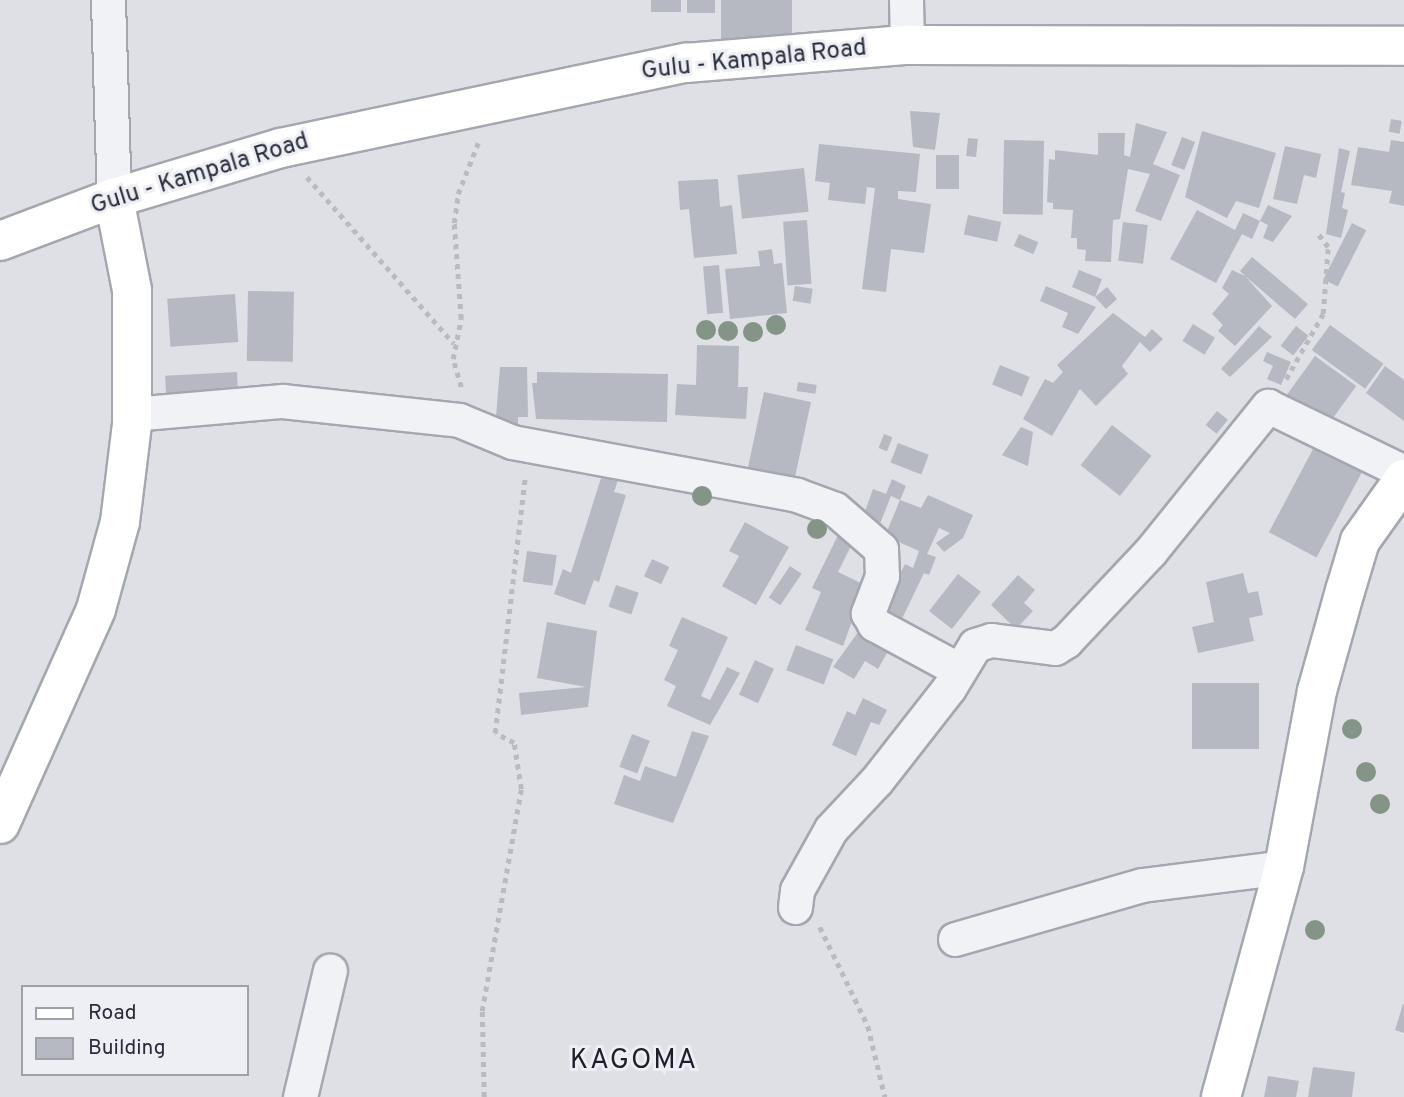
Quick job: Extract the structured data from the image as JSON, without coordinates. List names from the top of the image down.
{
  "streets": {
    "main road": ["Gulu - Kampala Road"]
  },
  "districts": ["KAGOMA"],
  "legend": ["Road", "Building"]
}
